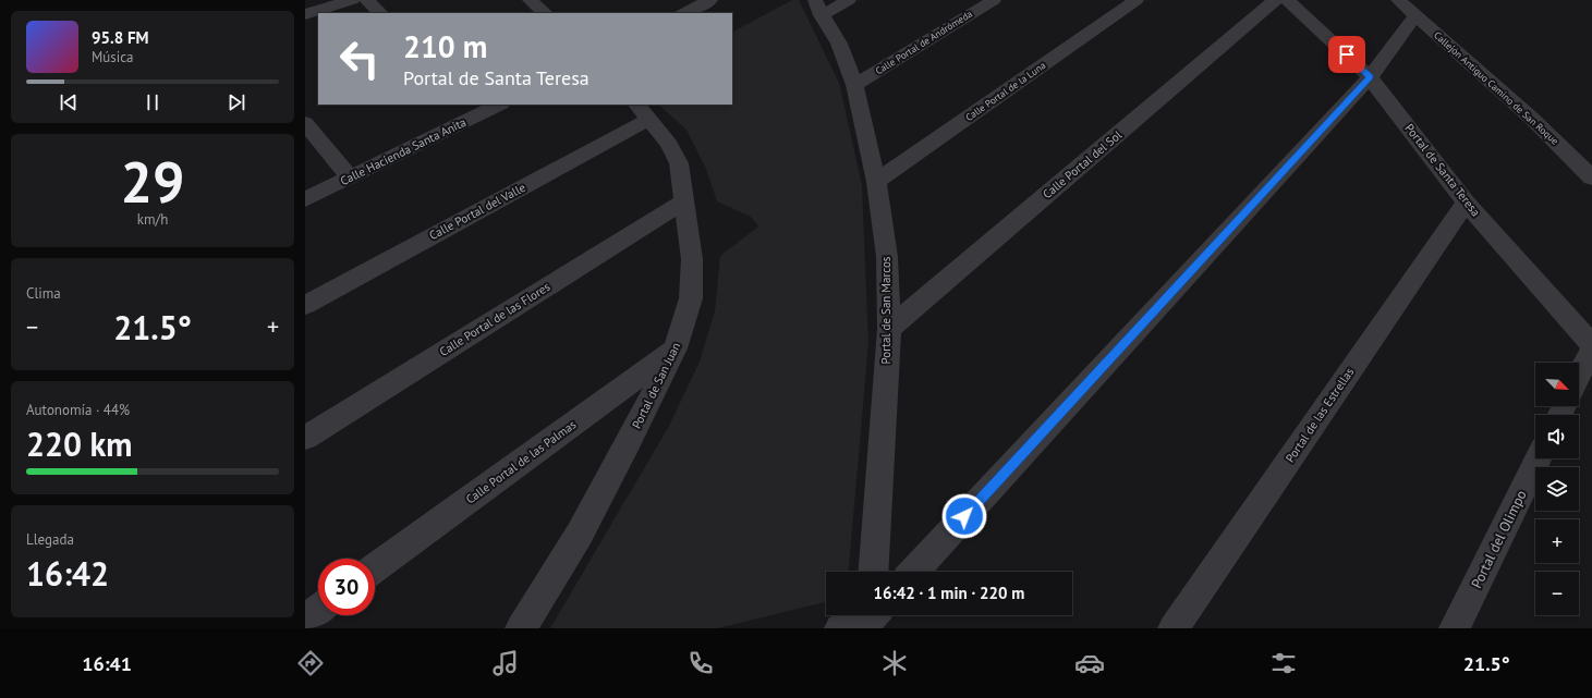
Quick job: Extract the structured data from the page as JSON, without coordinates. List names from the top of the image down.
{
  "streets": {
    "street": [
      "Calle Portal de Andrómeda",
      "Callejón Antiguo Camino de San Roque",
      "Calle Portal de la Luna",
      "Calle Hacienda Santa Anita",
      "Calle Portal del Sol",
      "Portal de Santa Teresa",
      "Calle Portal del Valle",
      "Portal de San Marcos",
      "Calle Portal de las Flores",
      "Portal de San Juan",
      "Portal de las Estrellas",
      "Calle Portal de las Palmas",
      "Portal del Olimpo"
    ]
  },
  "crossings": [
    ["Calle Portal de Andrómeda", "Portal de San Marcos"],
    ["Calle Portal de la Luna", "Portal de San Marcos"],
    ["Calle Portal del Sol", "Portal de San Marcos"],
    ["Portal de Santa Teresa", "Portal de las Estrellas"],
    ["Calle Portal del Valle", "Portal de San Juan"],
    ["Calle Portal de las Flores", "Portal de San Juan"],
    ["Portal de San Juan", "Calle Portal de las Palmas"]
  ],
  "north": "bottom right",
  "page": {
    "turn": ["210 m", "Portal de Santa Teresa"],
    "song": ["95.8 FM", "Música"],
    "tile": [
      ["29", "km/h"],
      "Clima",
      ["Autonomía · 44%", "220 km"],
      ["Llegada", "16:42"]
    ],
    "heat": ["−", "21.5°", "+"],
    "map_buttons": ["+", "−"],
    "limit": "30",
    "trip": "16:42 · 1 min · 220 m",
    "tabs": ["16:41", "21.5°"]
  }
}
